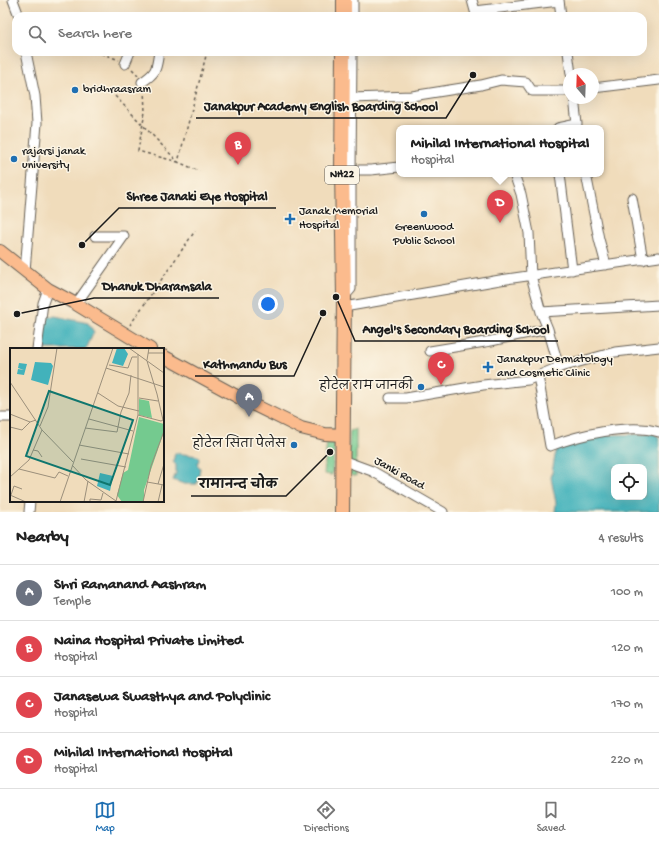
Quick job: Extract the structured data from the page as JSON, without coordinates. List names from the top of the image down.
{
  "streets": {
    "highway": ["NH22"],
    "street": ["Janki Road"]
  },
  "crossings": [
    ["NH22", "Janki Road"]
  ],
  "places": {
    "other": [
      "Janakpur Academy English Boarding School",
      "bridhraasram",
      "rajarsi janak university",
      "Greenwood Public School",
      "Shree Janaki Eye Hospital",
      "Angel's Secondary Boarding School",
      "Kathmandu Bus",
      "Dhanuk Dharamsala",
      "होटेल राम जानकी",
      "होटेल सिता पेलेस",
      "रामानन्द चोक"
    ],
    "health": ["Janak Memorial Hospital", "Janakpur Dermatology and Cosmetic Clinic"]
  },
  "north": "top",
  "page": {
    "search": "Search here",
    "popup": ["Mihilal International Hospital", "Hospital"],
    "pins": [
      "B",
      "D",
      "C",
      "A"
    ],
    "heading": ["Nearby", "4 results"],
    "list": [
      {
        "mark": "A",
        "name": "Shri Ramanand Aashram",
        "note": "Temple",
        "value": "100 m"
      },
      {
        "mark": "B",
        "name": "Naina Hospital Private Limited",
        "note": "Hospital",
        "value": "120 m"
      },
      {
        "mark": "C",
        "name": "Janasewa Swasthya and Polyclinic",
        "note": "Hospital",
        "value": "170 m"
      },
      {
        "mark": "D",
        "name": "Mihilal International Hospital",
        "note": "Hospital",
        "value": "220 m"
      }
    ],
    "nav": ["Map", "Directions", "Saved"]
  }
}
